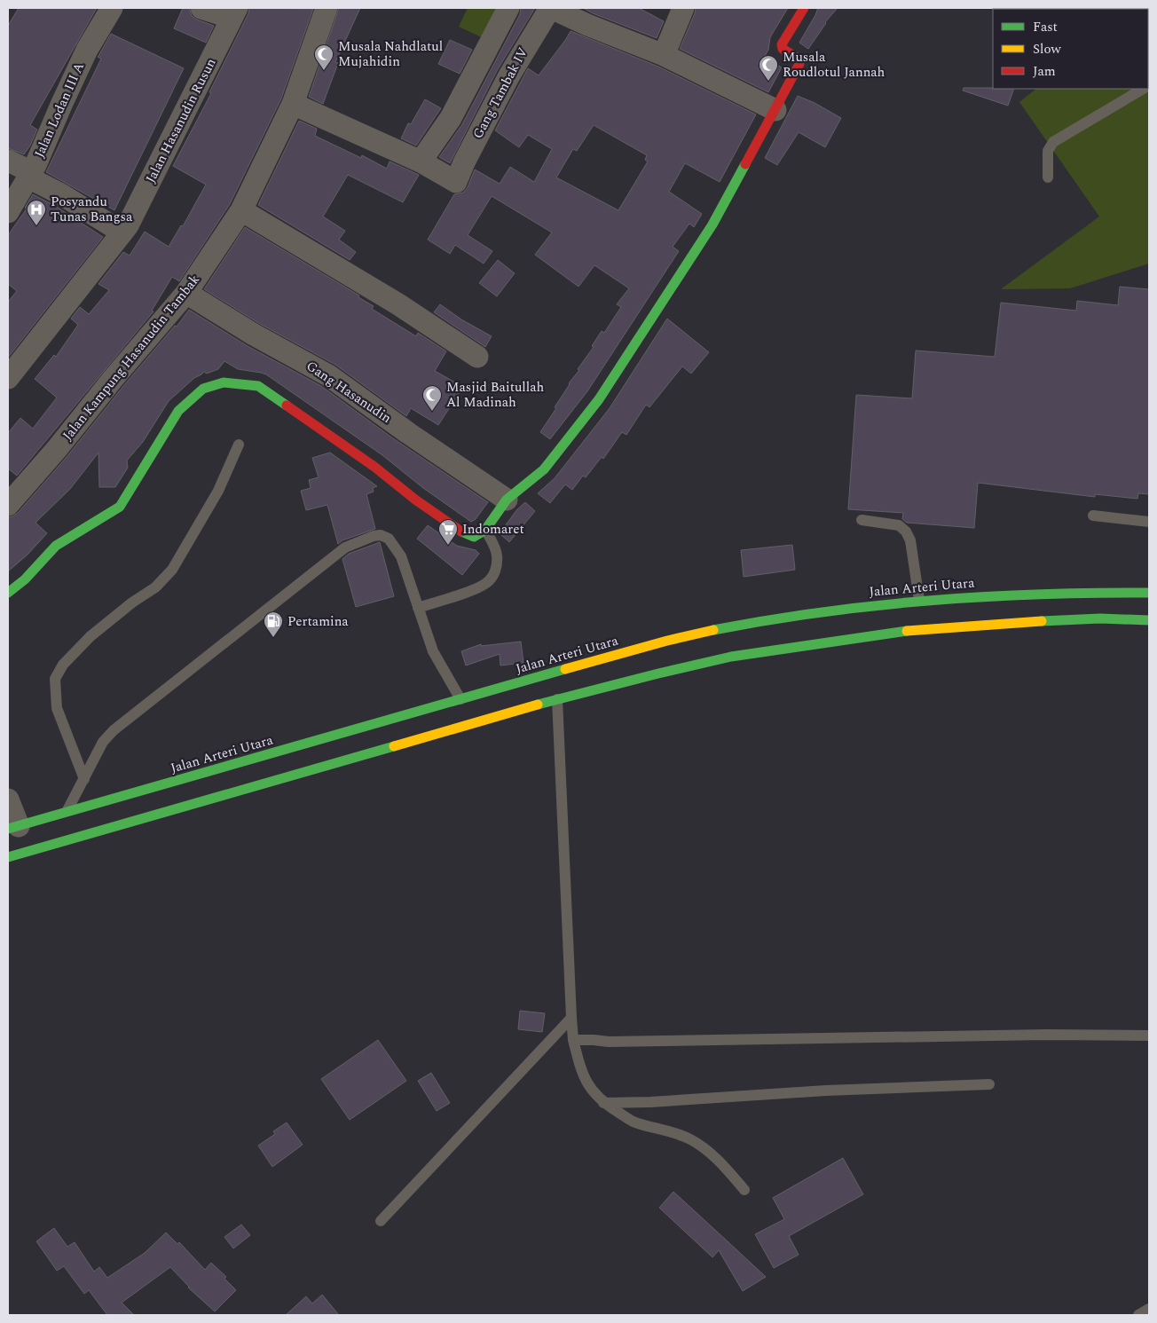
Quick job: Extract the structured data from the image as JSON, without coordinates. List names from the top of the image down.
{
  "streets": {
    "main road": ["Jalan Arteri Utara"],
    "street": [
      "Gang Tambak IV",
      "Jalan Lodan III A",
      "Jalan Hasanudin Rusun",
      "Jalan Kampung Hasanudin Tambak",
      "Gang Hasanudin"
    ]
  },
  "crossings": [
    ["Jalan Kampung Hasanudin Tambak", "Gang Hasanudin"]
  ],
  "places": {
    "mosque": ["Musala Nahdlatul Mujahidin", "Musala Roudlotul Jannah", "Masjid Baitullah Al Madinah"],
    "hospital": ["Posyandu Tunas Bangsa"],
    "supermarket": ["Indomaret"],
    "fuel station": ["Pertamina"]
  },
  "legend": ["Fast", "Slow", "Jam"]
}
